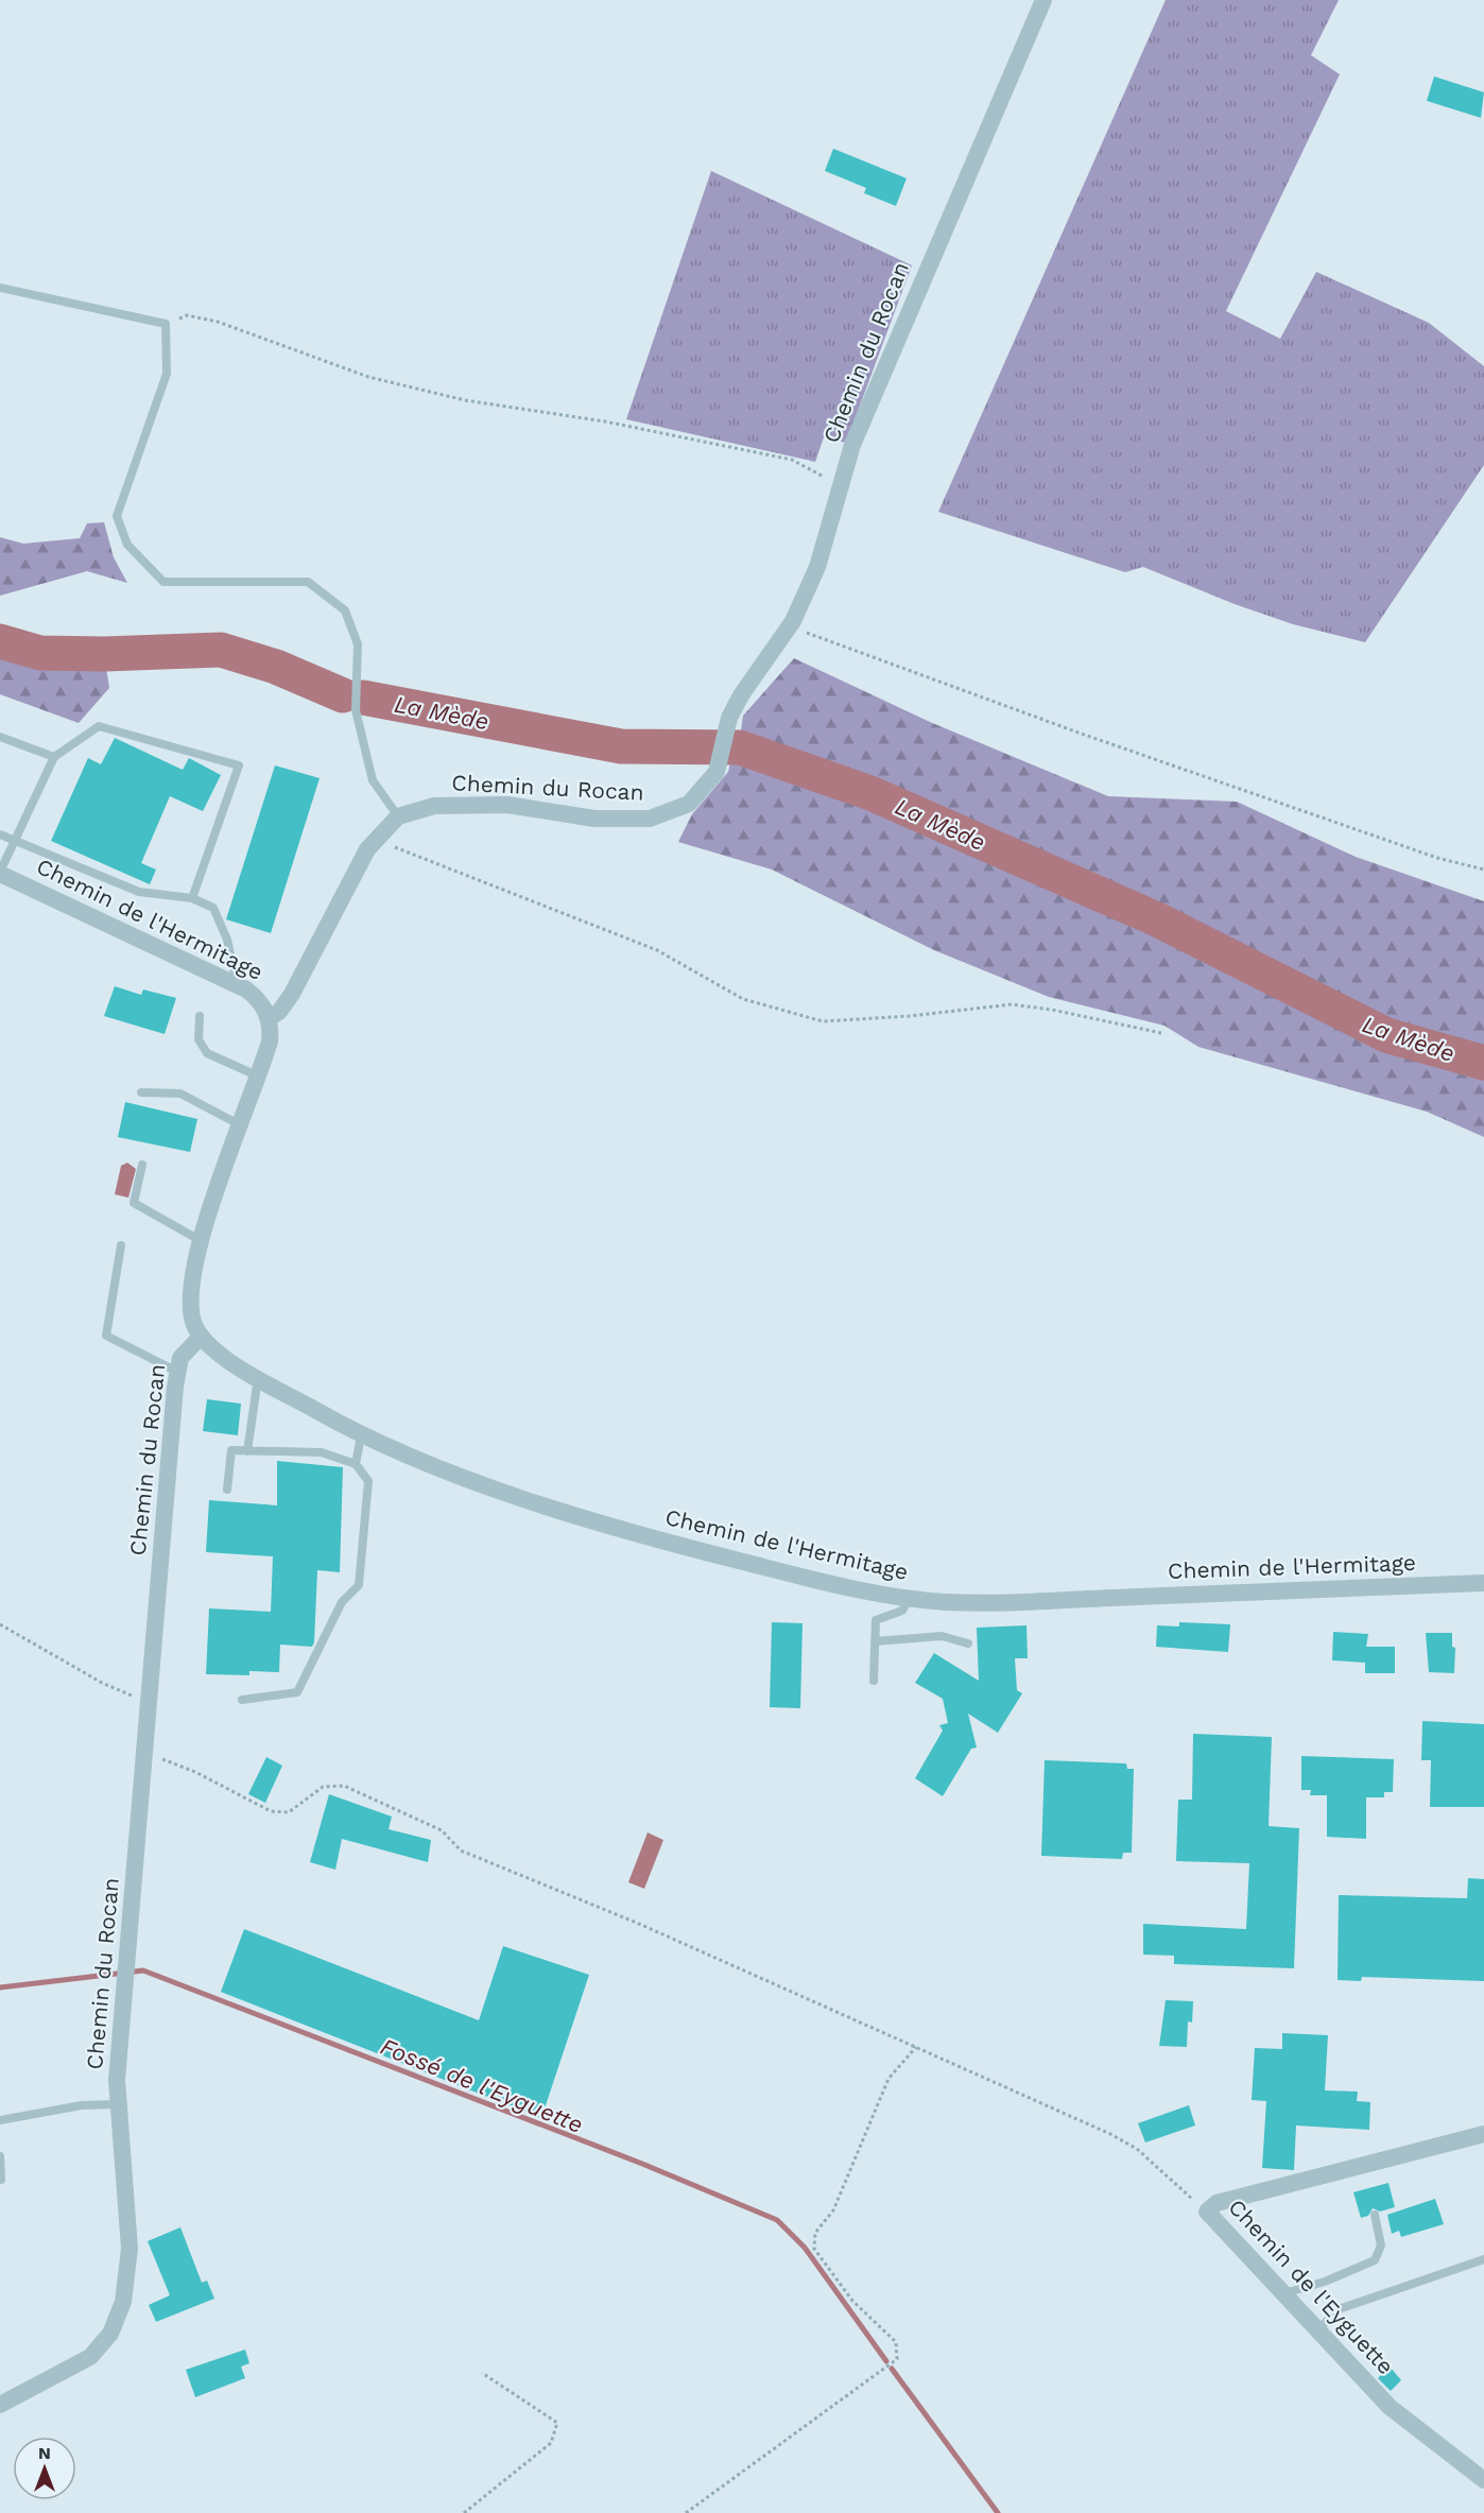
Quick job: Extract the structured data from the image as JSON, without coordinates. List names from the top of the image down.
{
  "streets": {
    "street": ["Chemin du Rocan", "Chemin de l'Hermitage", "Chemin de l'Eyguette"]
  },
  "crossings": [
    ["Chemin du Rocan", "Chemin de l'Hermitage"]
  ],
  "water": ["La Mède", "Fossé de l'Eyguette"],
  "north": "top"
}
